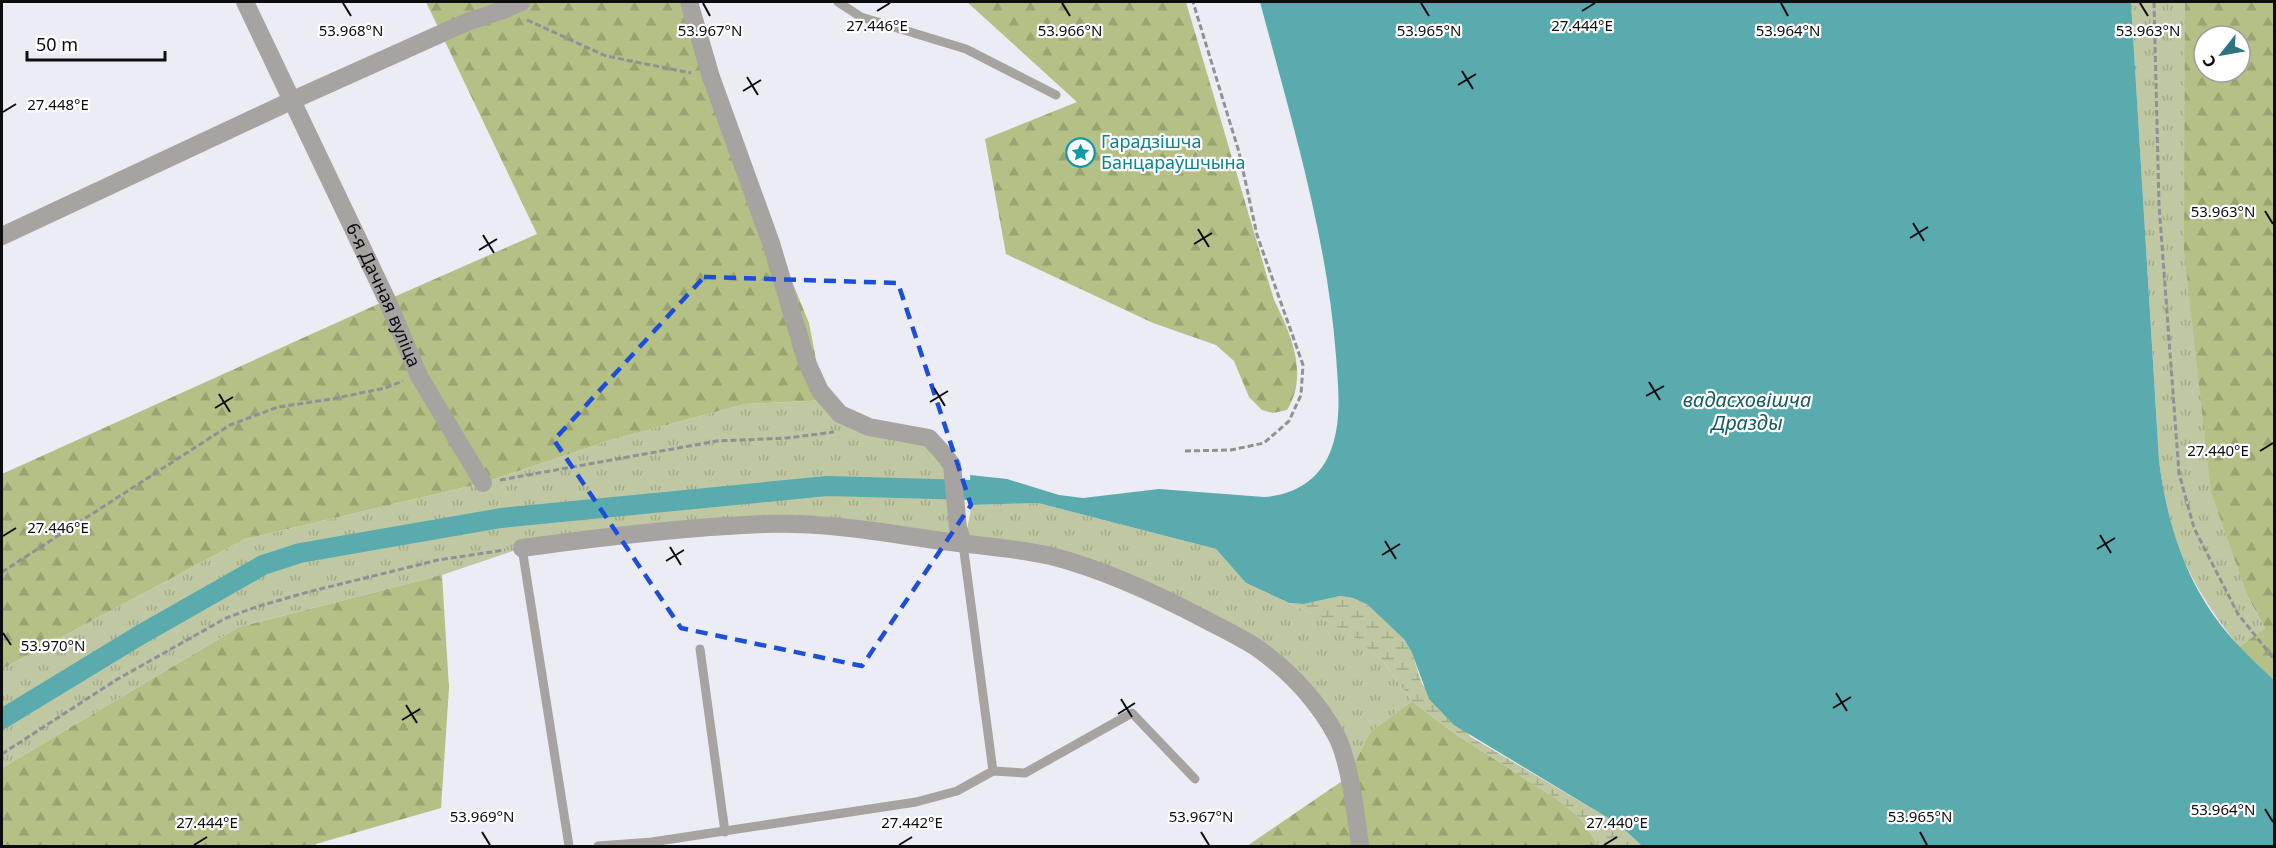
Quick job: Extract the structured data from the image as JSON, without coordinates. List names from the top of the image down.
{
  "streets": {
    "street": ["6-я Дачная вуліца"]
  },
  "water": ["вадасховішча Дразды"],
  "places": {
    "place": ["Гарадзішча Банцараўшчына"]
  },
  "scale_bar": "50 m",
  "north": "bottom left",
  "coordinates": [
    "27.446°E",
    "27.444°E",
    "53.965°N",
    "53.968°N",
    "53.967°N",
    "53.966°N",
    "53.964°N",
    "53.963°N",
    "27.448°E",
    "27.440°E",
    "53.970°N",
    "53.969°N",
    "27.442°E"
  ]
}
